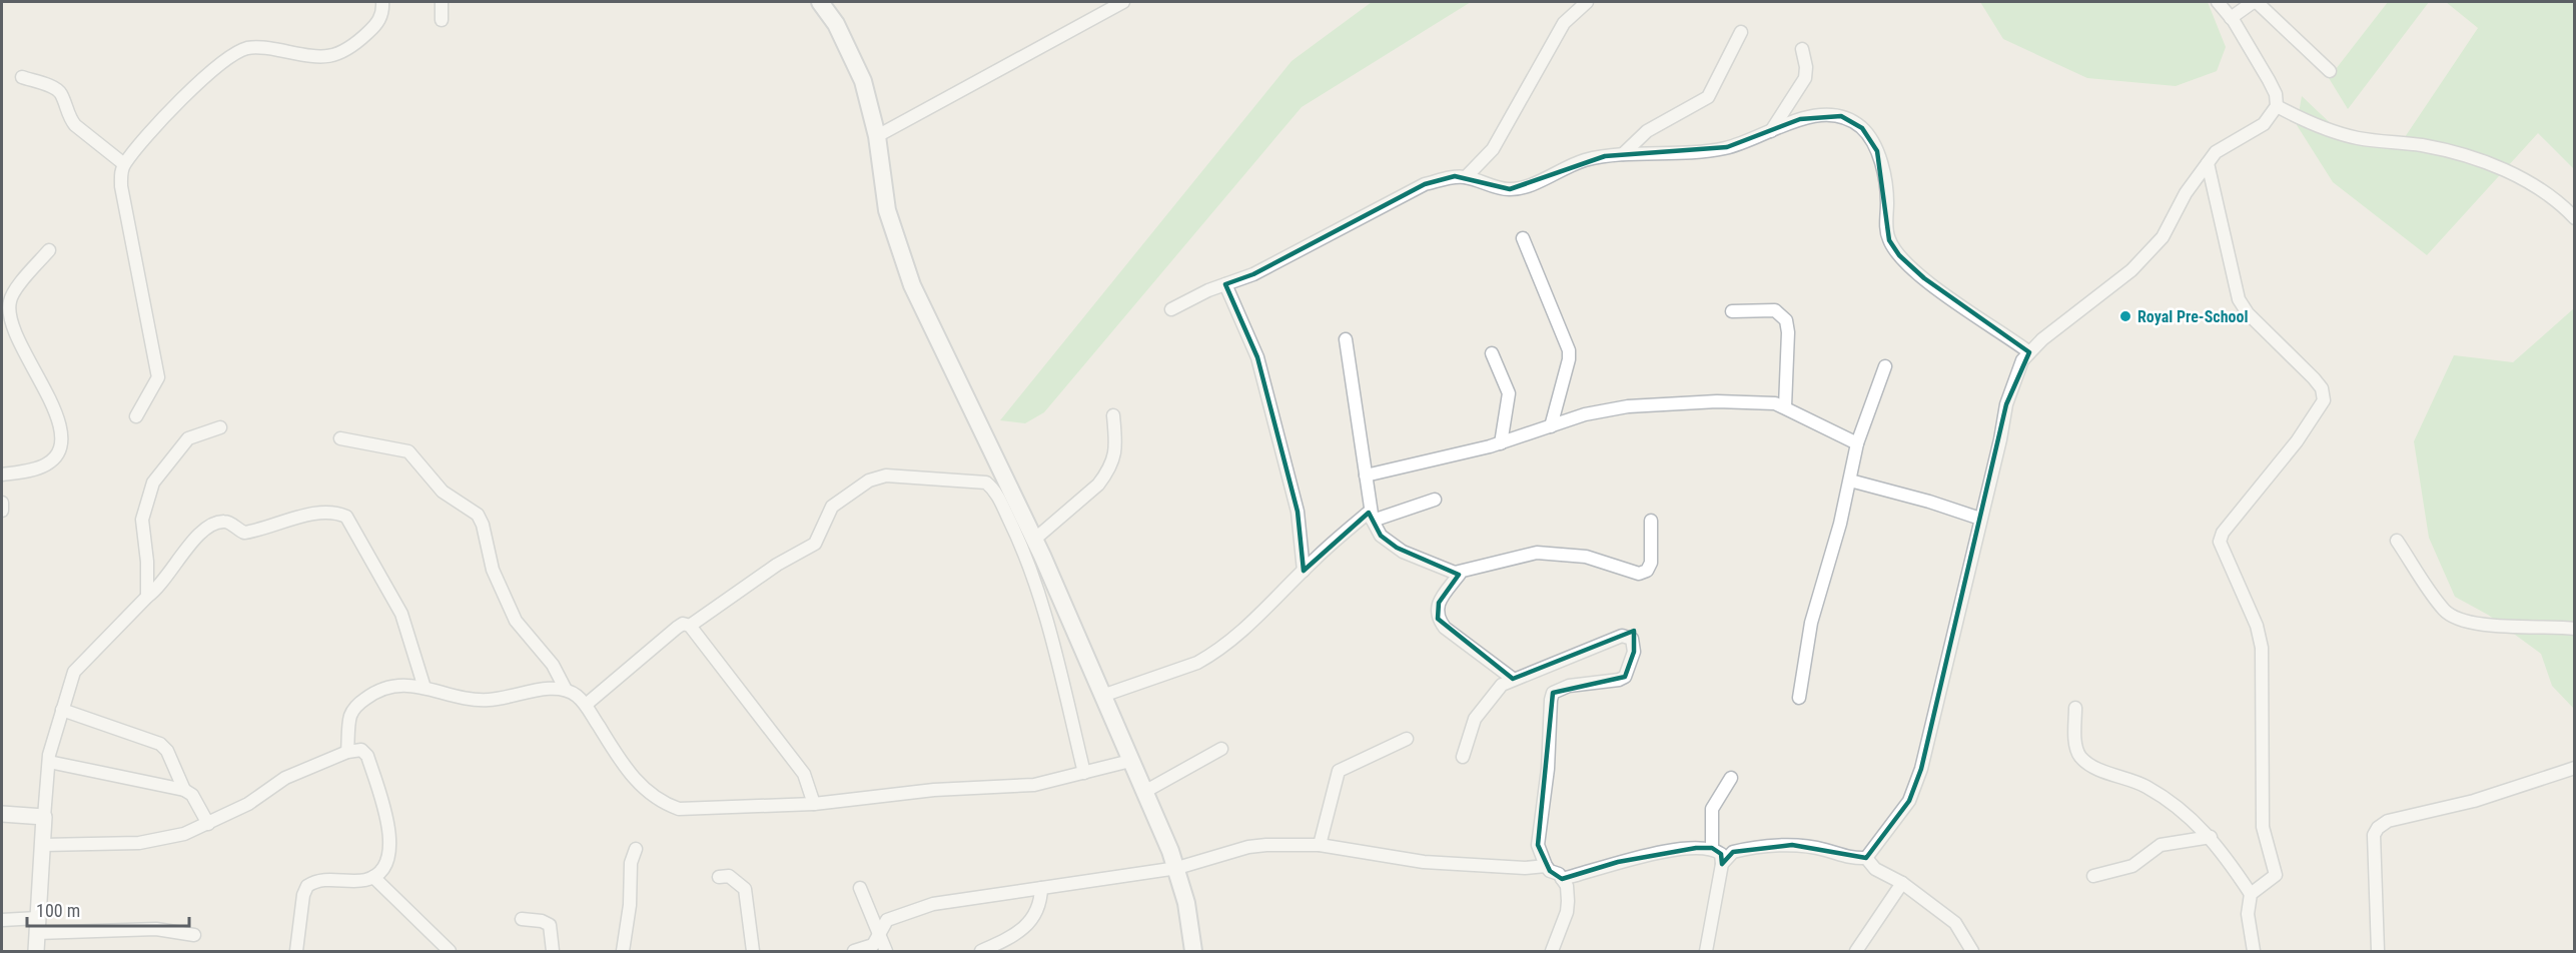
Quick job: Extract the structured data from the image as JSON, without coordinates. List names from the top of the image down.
{
  "places": ["Royal Pre-School"],
  "scale_bar": "100 m"
}
